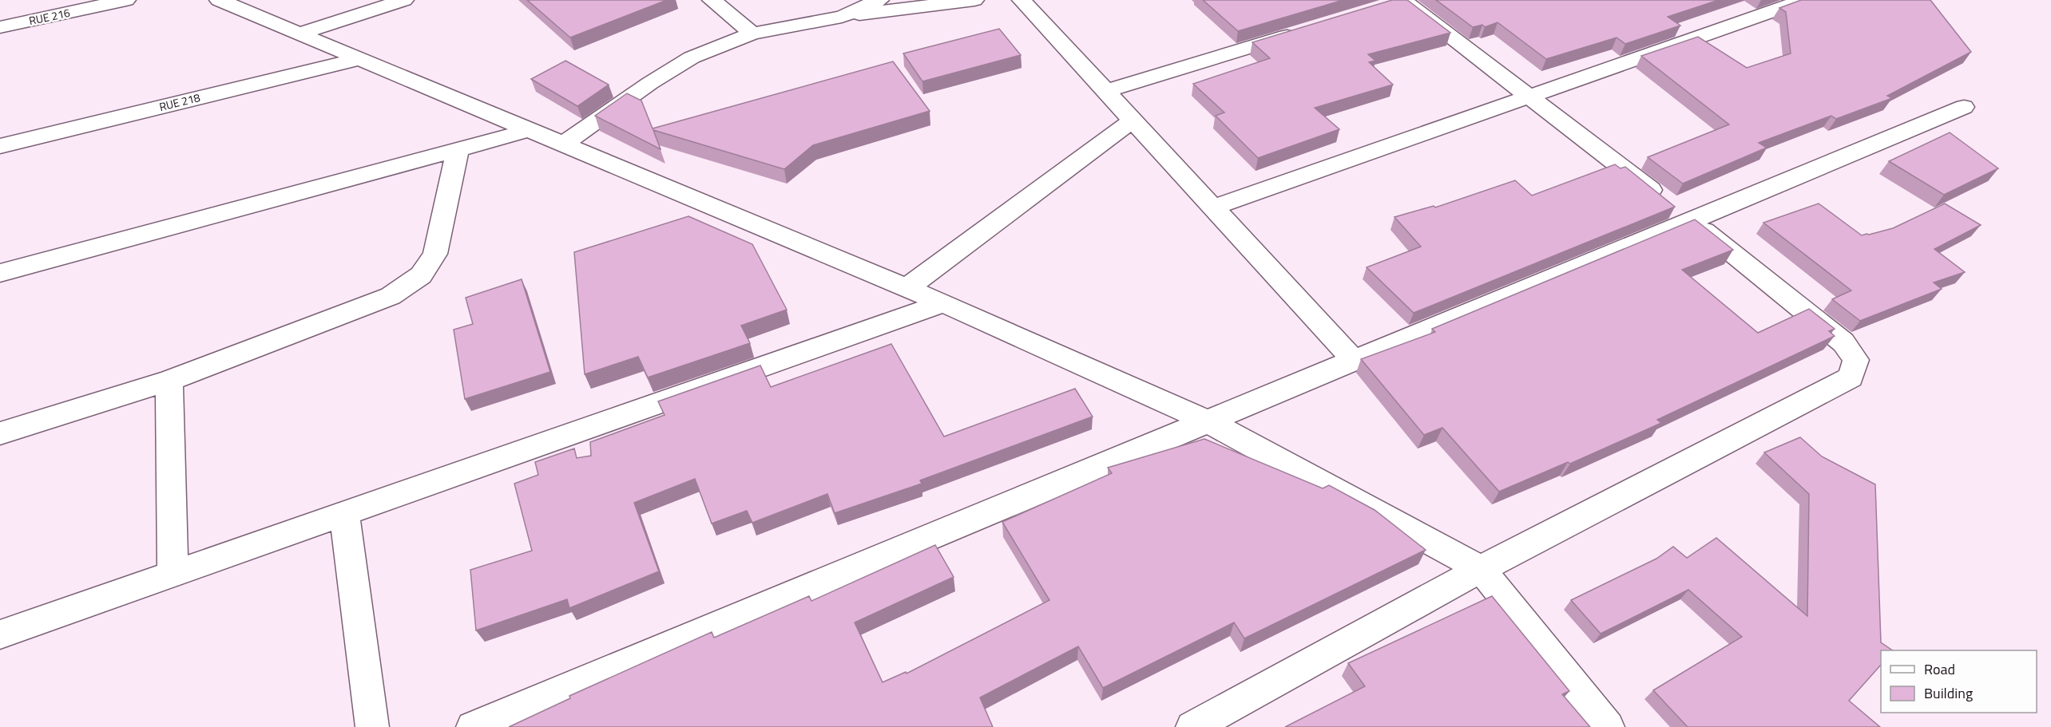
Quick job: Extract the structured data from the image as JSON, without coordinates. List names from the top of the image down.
{
  "streets": {
    "street": ["RUE 216", "RUE 218"]
  },
  "legend": ["Road", "Building"]
}
